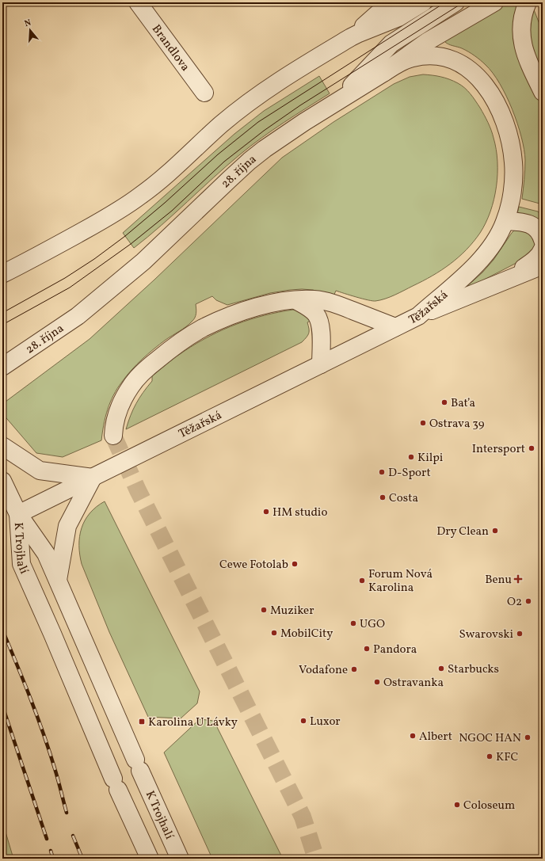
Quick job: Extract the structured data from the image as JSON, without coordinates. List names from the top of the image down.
{
  "streets": {
    "street": [
      "Brandlova",
      "28. října",
      "Těžařská",
      "K Trojhalí"
    ]
  },
  "crossings": [
    ["28. října", "Těžařská"],
    ["Těžařská", "K Trojhalí"]
  ],
  "places": {
    "other": [
      "Baťa",
      "Ostrava 39",
      "Intersport",
      "Kilpi",
      "D-Sport",
      "Costa",
      "HM studio",
      "Dry Clean",
      "Cewe Fotolab",
      "Forum Nová Karolina",
      "O2",
      "Muziker",
      "UGO",
      "MobilCity",
      "Swarovski",
      "Pandora",
      "Starbucks",
      "Vodafone",
      "Ostravanka",
      "Luxor",
      "Albert",
      "NGOC HAN",
      "KFC",
      "Coloseum"
    ],
    "health": ["Benu"],
    "transit": ["Karolina U Lávky"]
  },
  "north": "top"
}
